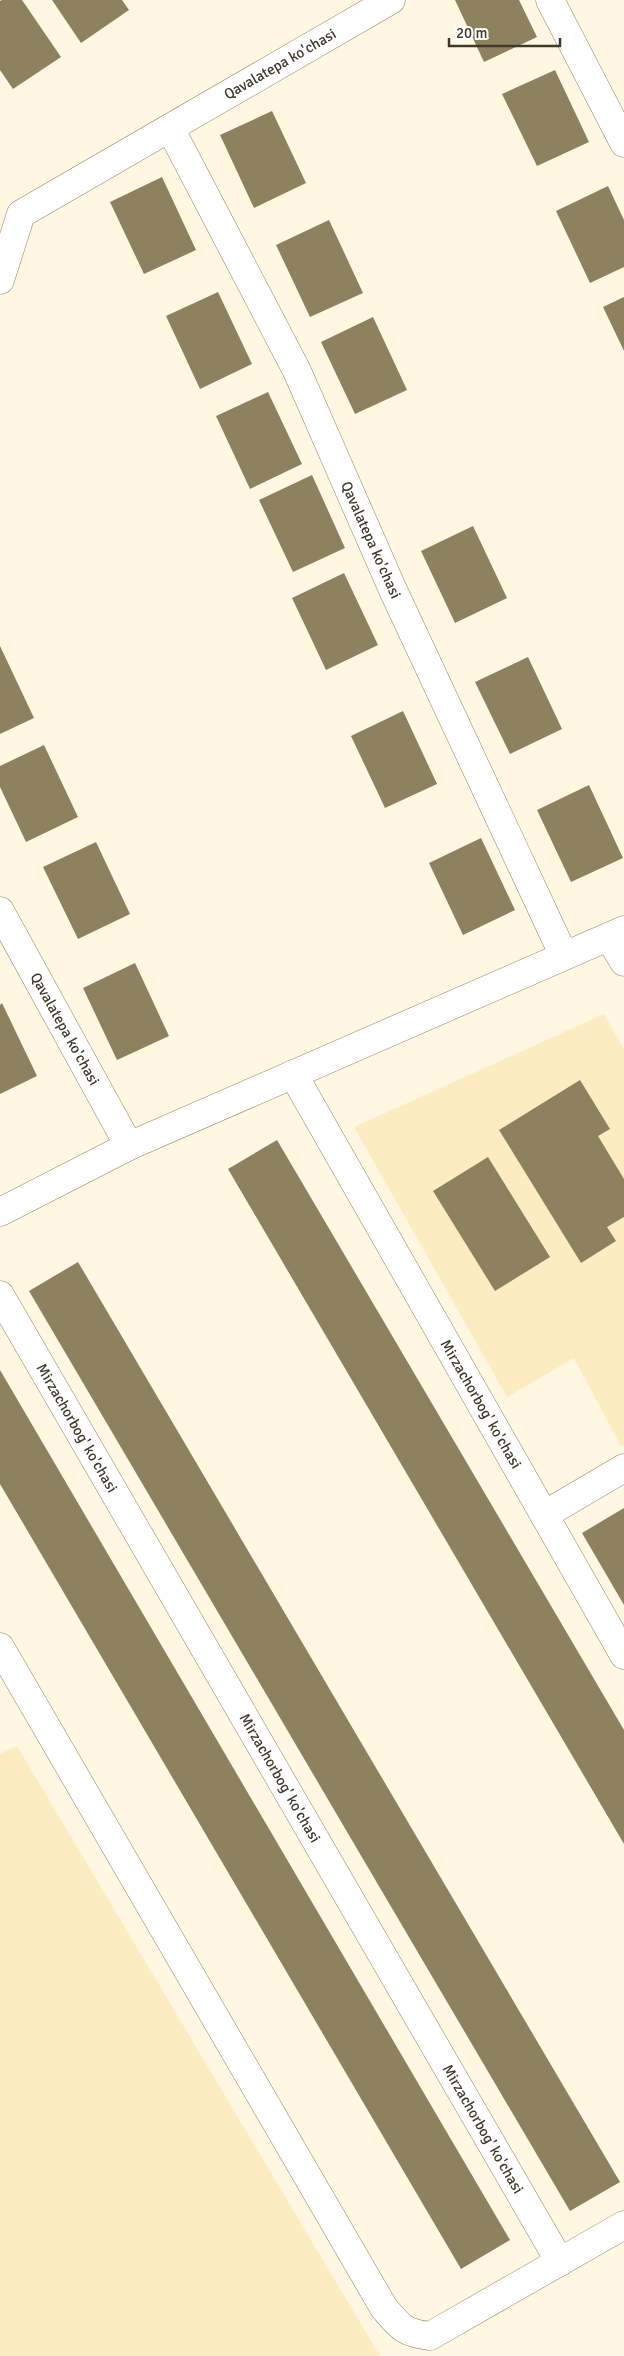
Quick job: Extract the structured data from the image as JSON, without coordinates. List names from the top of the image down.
{
  "streets": {
    "street": ["Qavalatepa ko'chasi", "Mirzachorbog' ko'chasi"]
  },
  "scale_bar": "20 m"
}
